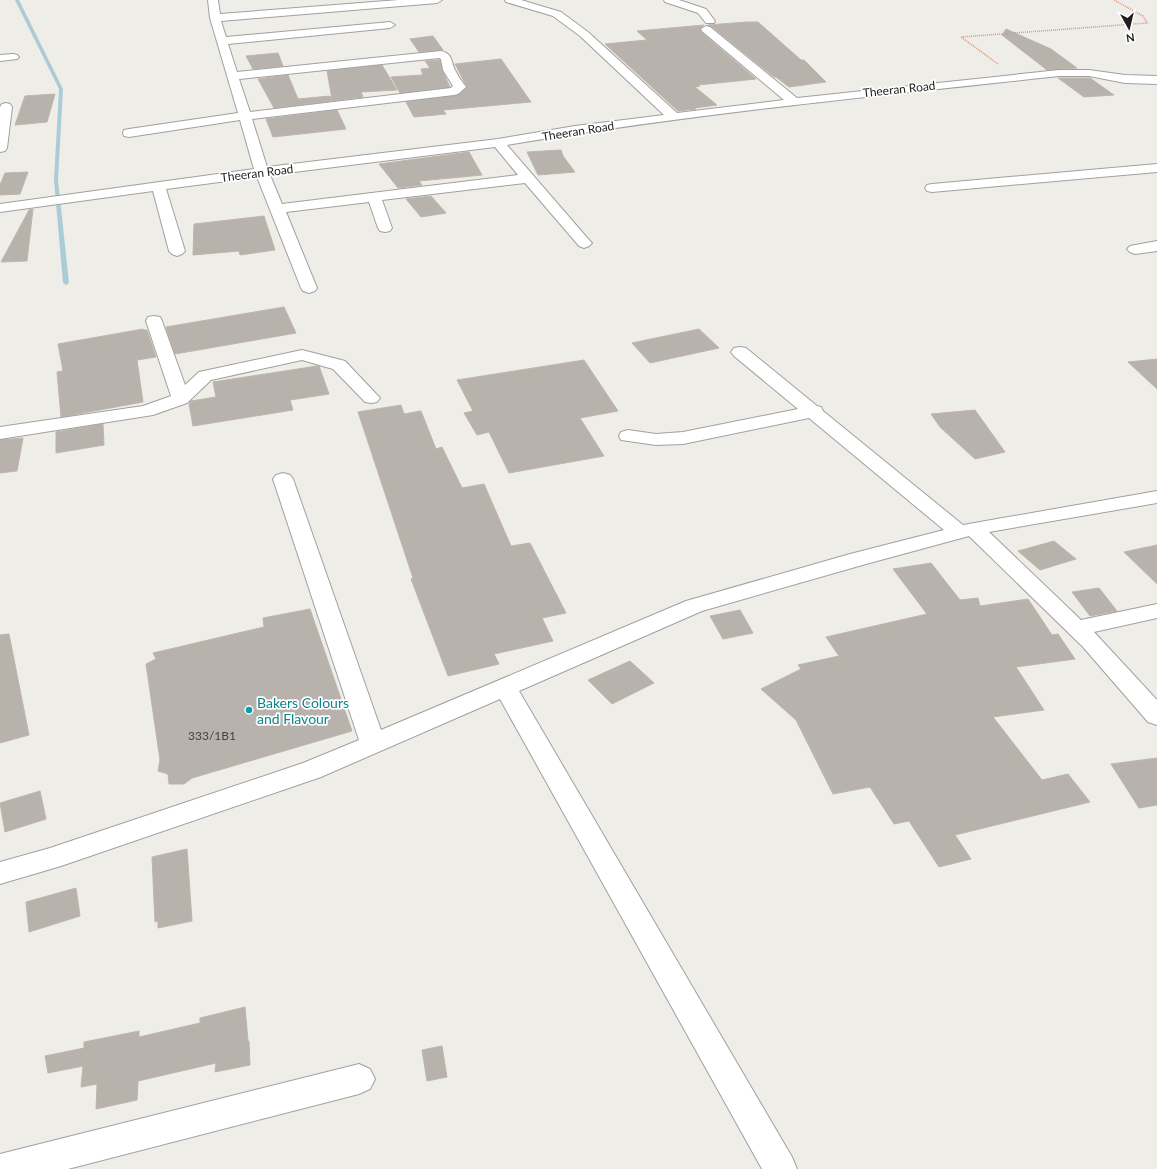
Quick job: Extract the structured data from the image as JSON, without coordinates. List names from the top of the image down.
{
  "streets": {
    "street": ["Theeran Road"]
  },
  "places": ["Bakers Colours and Flavour"],
  "house_numbers": ["333/1B1"],
  "north": "bottom"
}
